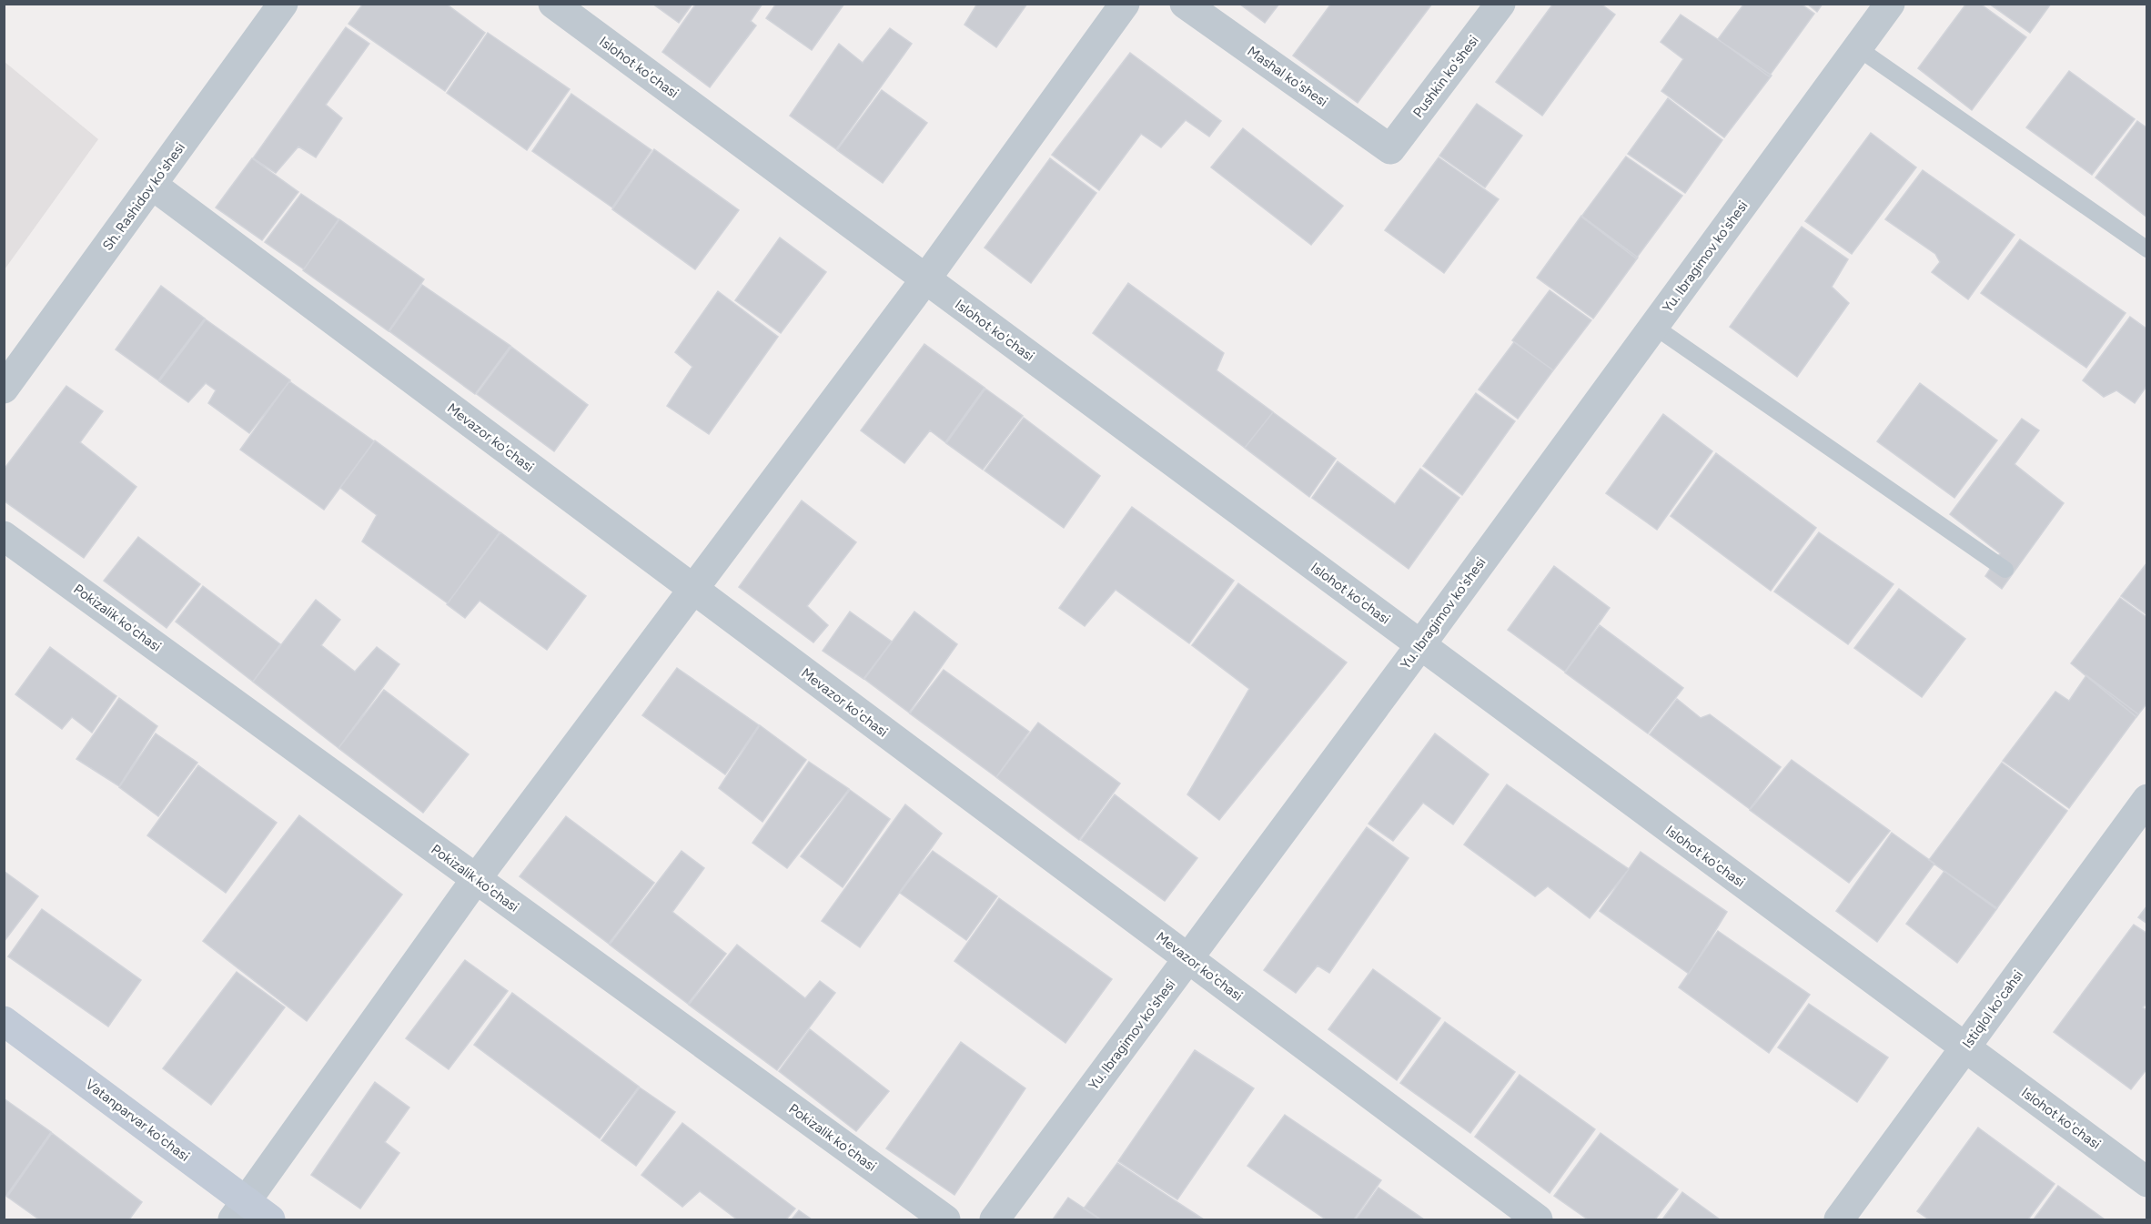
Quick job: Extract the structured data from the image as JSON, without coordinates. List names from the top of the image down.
{
  "streets": {
    "street": [
      "Islohot ko'chasi",
      "Mashal ko'shesi",
      "Pushkin ko'shesi",
      "Sh. Rashidov ko'shesi",
      "Yu. Ibragimov ko'shesi",
      "Mevazor ko'chasi",
      "Pokizalik ko'chasi",
      "Istiqlol ko'cahsi",
      "Vatanparvar ko'chasi"
    ]
  },
  "crossings": [
    ["Islohot ko'chasi", "Yu. Ibragimov ko'shesi"],
    ["Islohot ko'chasi", "Istiqlol ko'cahsi"],
    ["Mashal ko'shesi", "Pushkin ko'shesi"],
    ["Sh. Rashidov ko'shesi", "Mevazor ko'chasi"],
    ["Yu. Ibragimov ko'shesi", "Mevazor ko'chasi"]
  ]
}
